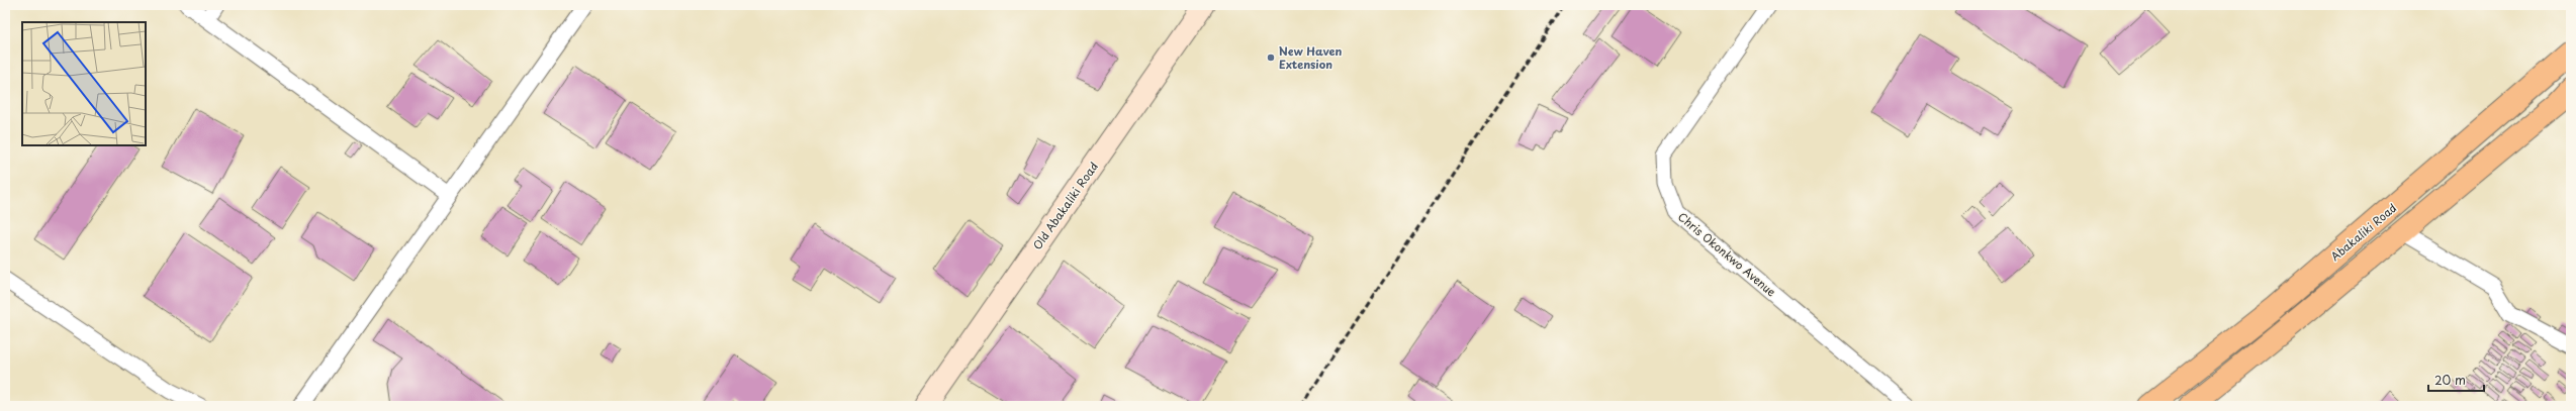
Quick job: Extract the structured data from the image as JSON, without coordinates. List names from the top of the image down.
{
  "streets": {
    "highway": ["Abakaliki Road"],
    "main road": ["Old Abakaliki Road"],
    "street": ["Chris Okonkwo Avenue"]
  },
  "places": ["New Haven Extension"],
  "scale_bar": "20 m"
}
